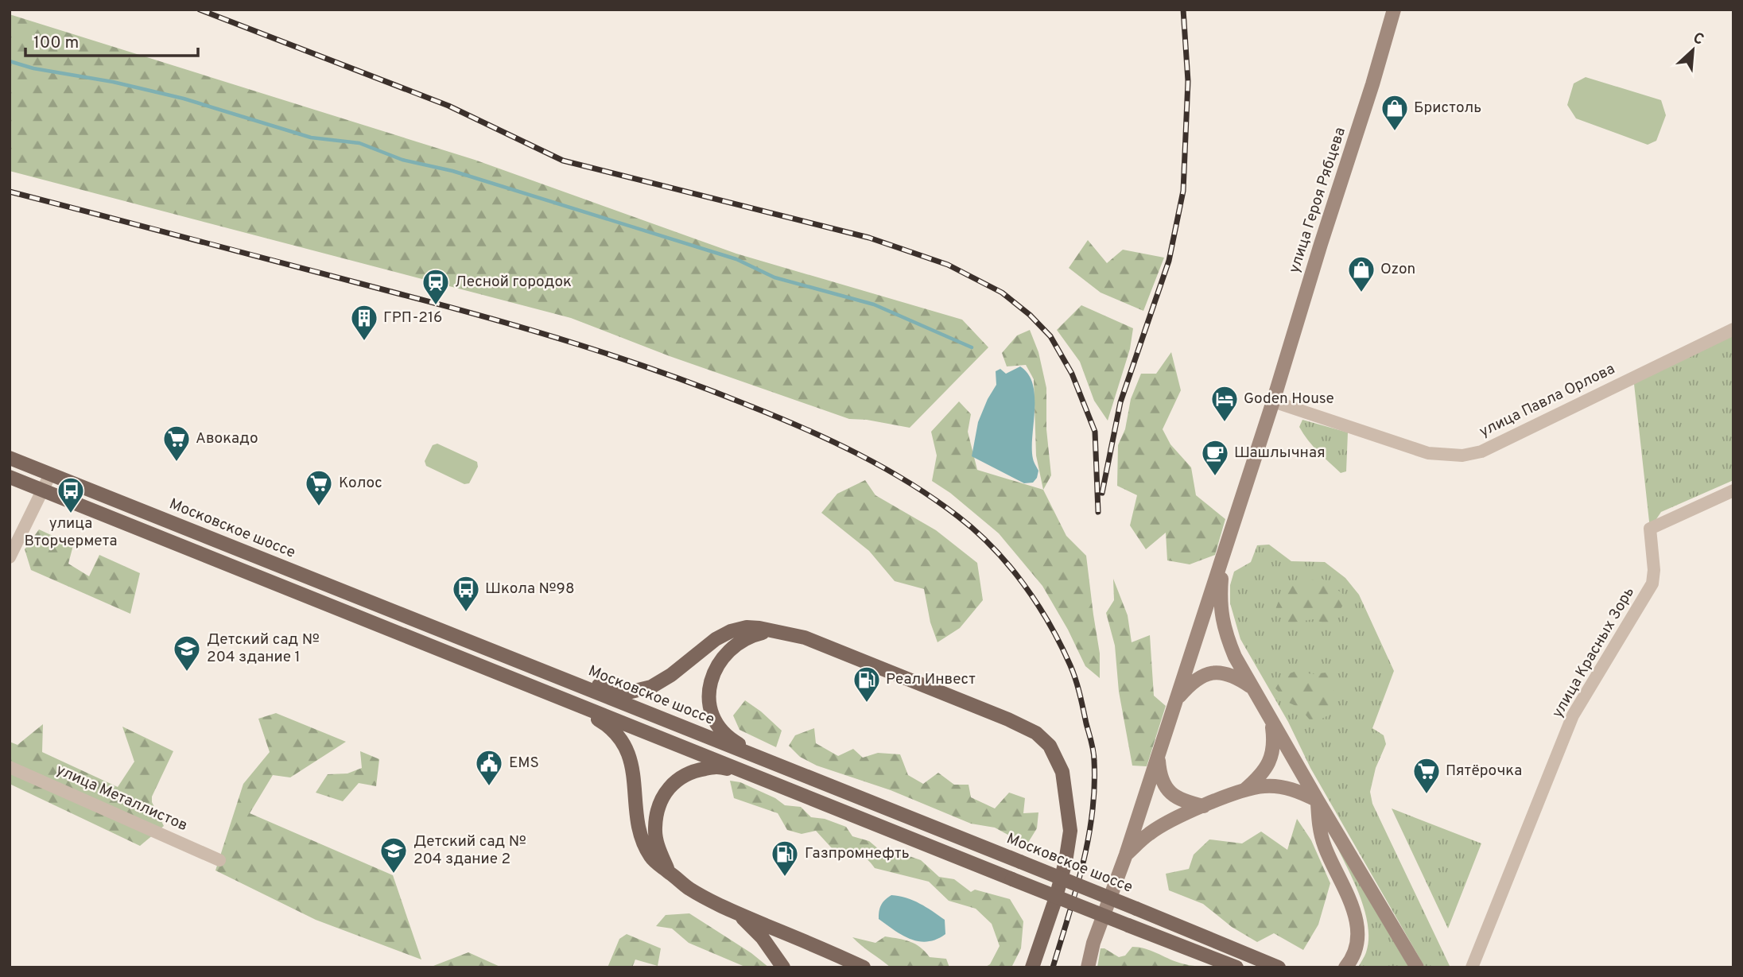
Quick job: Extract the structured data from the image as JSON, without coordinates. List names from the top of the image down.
{
  "streets": {
    "main road": ["улица Героя Рябцева", "Московское шоссе"],
    "street": ["улица Павла Орлова", "улица Красных Зорь", "улица Металлистов"]
  },
  "crossings": [
    ["улица Героя Рябцева", "улица Павла Орлова"]
  ],
  "places": {
    "shop": ["Бристоль", "Ozon"],
    "station": ["Лесной городок"],
    "building": ["ГРП-216"],
    "hotel": ["Goden House"],
    "supermarket": ["Авокадо", "Колос", "Пятёрочка"],
    "cafe": ["Шашлычная"],
    "bus stop": ["улица Вторчермета", "Школа №98"],
    "school or university": ["Детский сад № 204 здание 1", "Детский сад № 204 здание 2"],
    "fuel station": ["Реал Инвест", "Газпромнефть"],
    "public building": ["EMS"]
  },
  "scale_bar": "100 m",
  "north": "top right"
}
